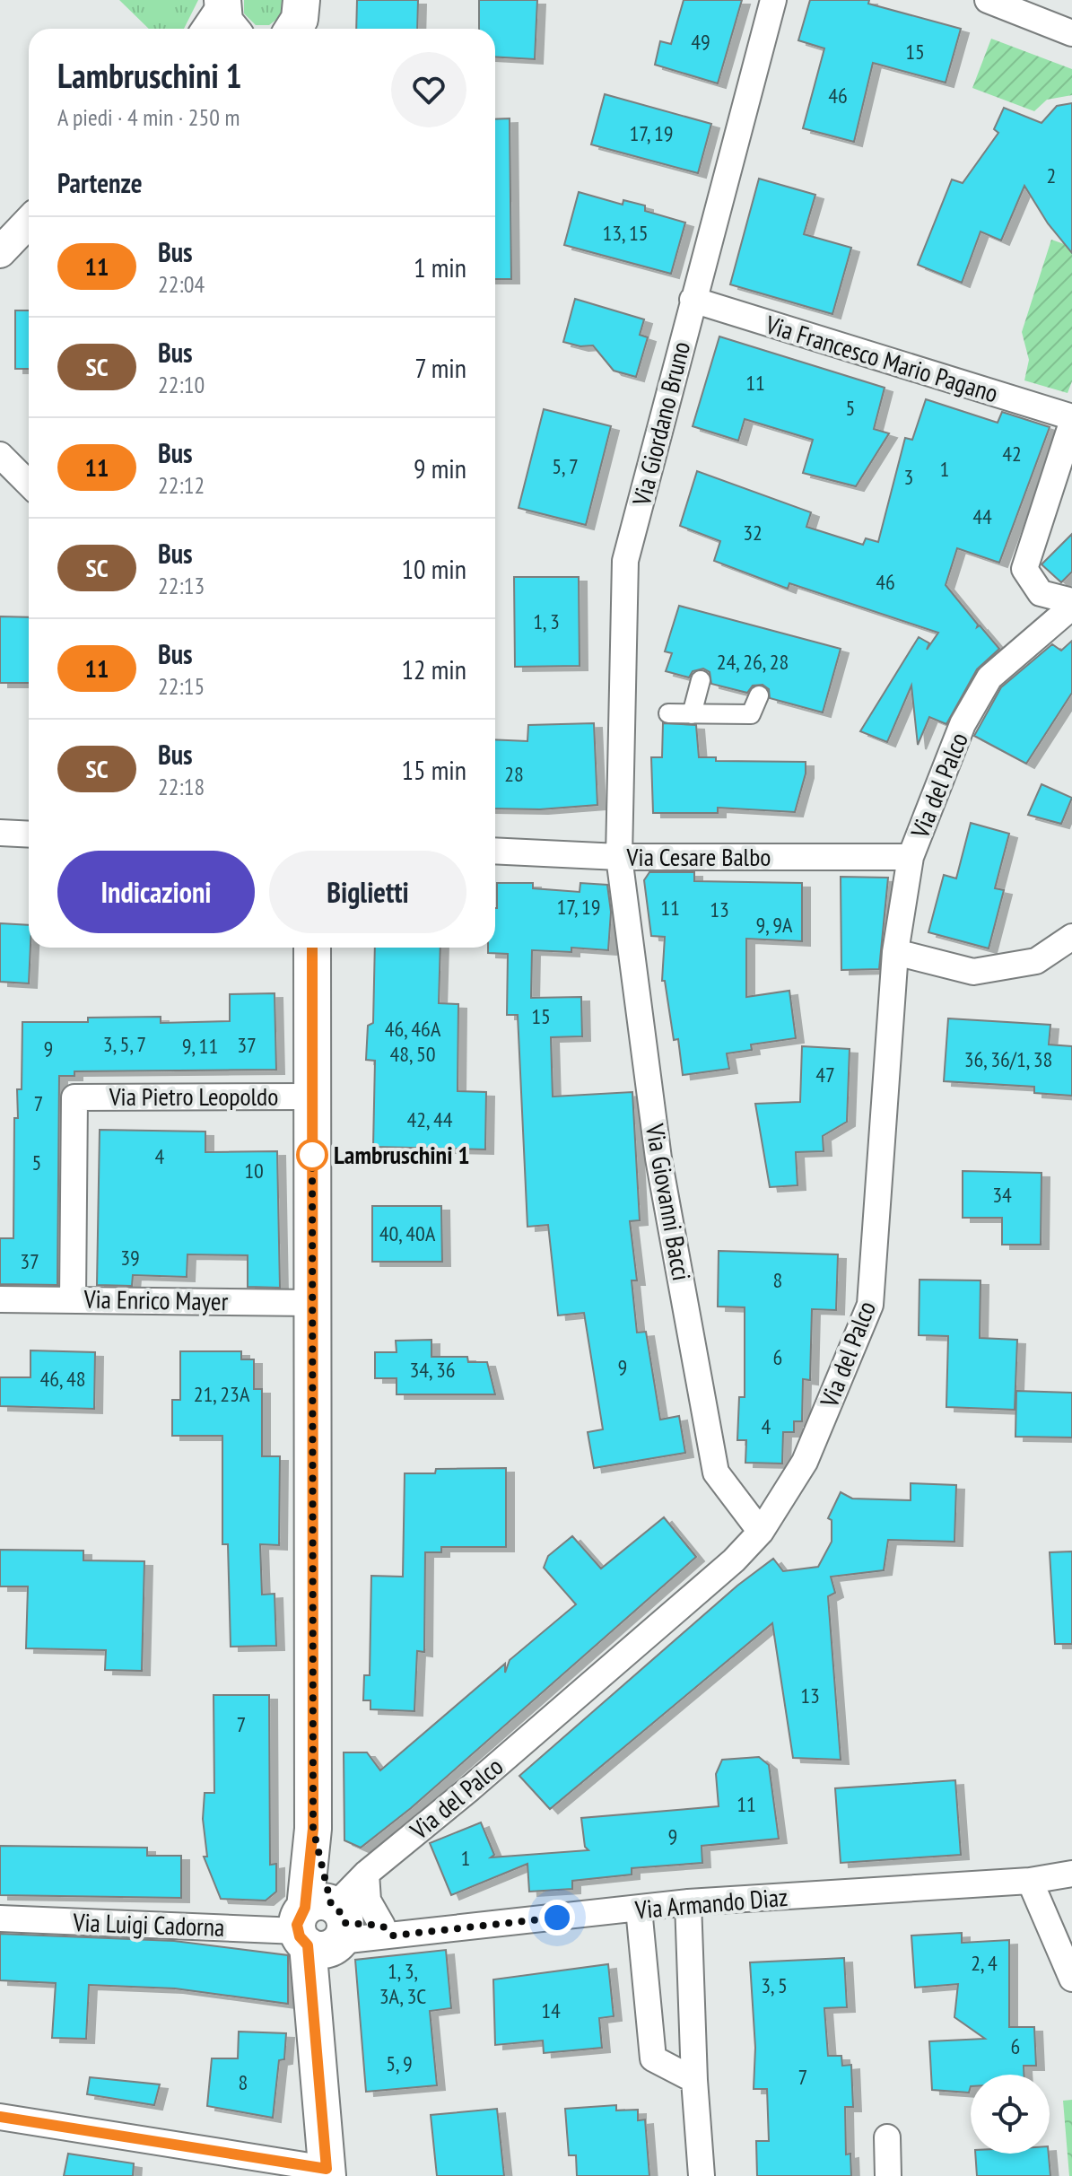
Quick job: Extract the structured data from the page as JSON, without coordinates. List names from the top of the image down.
{
  "streets": {
    "street": [
      "Via Francesco Mario Pagano",
      "Via Giordano Bruno",
      "Via del Palco",
      "Via Cesare Balbo",
      "Via Pietro Leopoldo",
      "Via Giovanni Bacci",
      "Via Enrico Mayer",
      "Via Armando Diaz",
      "Via Luigi Cadorna"
    ]
  },
  "crossings": [
    ["Via Francesco Mario Pagano", "Via Giordano Bruno"],
    ["Via Giordano Bruno", "Via Cesare Balbo"],
    ["Via Giordano Bruno", "Via Giovanni Bacci"],
    ["Via del Palco", "Via Cesare Balbo"],
    ["Via del Palco", "Via Giovanni Bacci"],
    ["Via del Palco", "Via Armando Diaz"],
    ["Via del Palco", "Via Luigi Cadorna"],
    ["Via Cesare Balbo", "Via Giovanni Bacci"],
    ["Via Pietro Leopoldo", "Via Enrico Mayer"],
    ["Via Armando Diaz", "Via Luigi Cadorna"]
  ],
  "places": ["Lambruschini 1"],
  "lines": ["bus line 11"],
  "house_numbers": [
    "49",
    "15",
    "46",
    "17, 19",
    "2",
    "13, 15",
    "11",
    "5",
    "42",
    "5, 7",
    "1",
    "3",
    "44",
    "32",
    "46",
    "1, 3",
    "24, 26, 28",
    "28",
    "17, 19",
    "11",
    "13",
    "9, 9A",
    "15",
    "46, 46A 48, 50",
    "3, 5, 7",
    "37",
    "9, 11",
    "9",
    "36, 36/1, 38",
    "47",
    "7",
    "42, 44",
    "4",
    "5",
    "10",
    "34",
    "40, 40A",
    "39",
    "37",
    "8",
    "6",
    "9",
    "34, 36",
    "46, 48",
    "21, 23A",
    "4",
    "13",
    "7",
    "11",
    "9",
    "1",
    "2, 4",
    "1, 3, 3A, 3C",
    "3, 5",
    "14",
    "6",
    "5, 9",
    "7",
    "8"
  ],
  "page": {
    "heading": [
      ["Lambruschini 1", "A piedi · 4 min · 250 m"],
      "Partenze"
    ],
    "list": [
      {
        "mark": "11",
        "name": "Bus",
        "note": "22:04",
        "value": "1 min"
      },
      {
        "mark": "SC",
        "name": "Bus",
        "note": "22:10",
        "value": "7 min"
      },
      {
        "mark": "11",
        "name": "Bus",
        "note": "22:12",
        "value": "9 min"
      },
      {
        "mark": "SC",
        "name": "Bus",
        "note": "22:13",
        "value": "10 min"
      },
      {
        "mark": "11",
        "name": "Bus",
        "note": "22:15",
        "value": "12 min"
      },
      {
        "mark": "SC",
        "name": "Bus",
        "note": "22:18",
        "value": "15 min"
      }
    ],
    "buttons": ["Indicazioni", "Biglietti"]
  }
}
